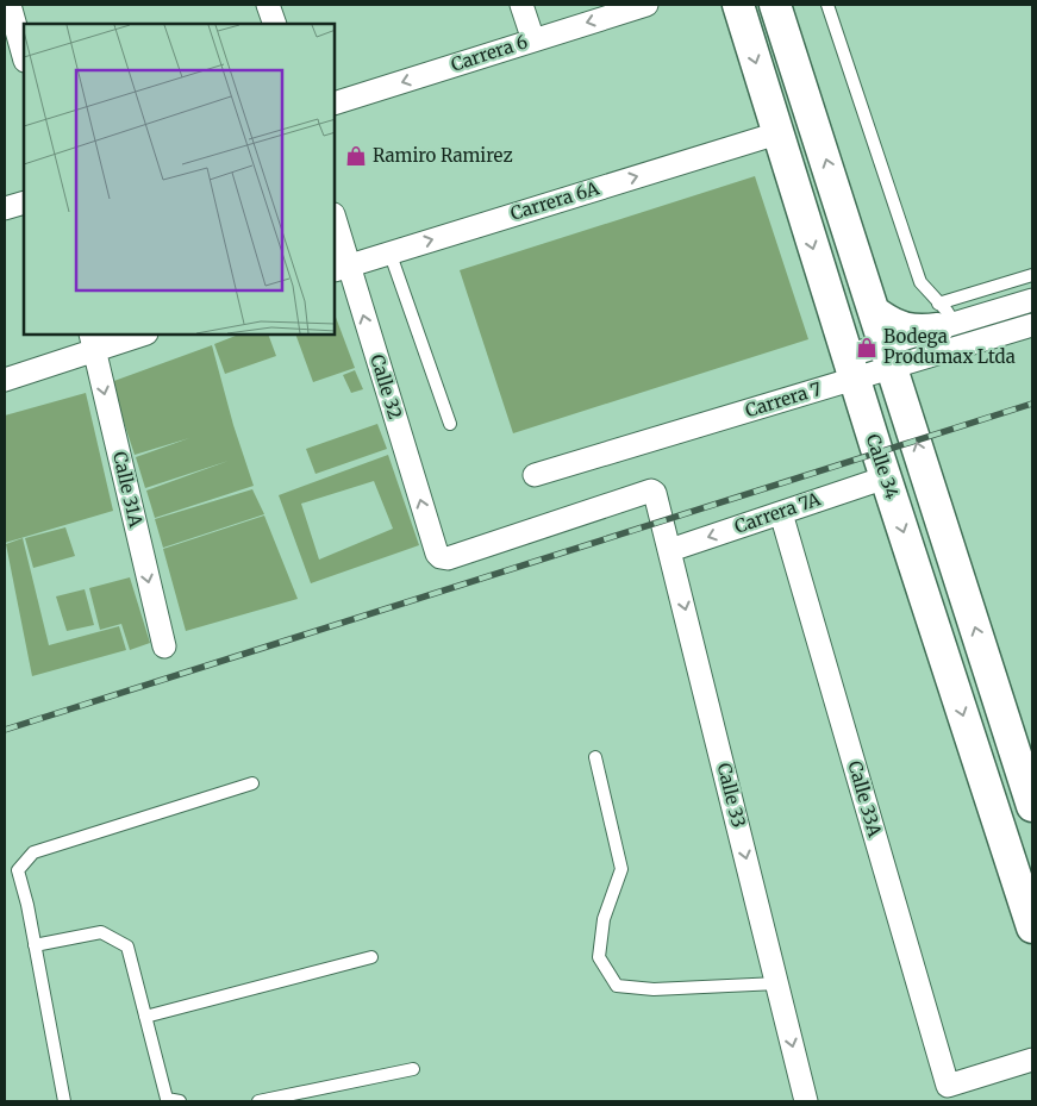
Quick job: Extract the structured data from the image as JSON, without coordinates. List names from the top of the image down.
{
  "streets": {
    "main road": ["Calle 34"],
    "street": [
      "Carrera 6",
      "Carrera 6A",
      "Calle 32",
      "Carrera 7",
      "Calle 31A",
      "Carrera 7A",
      "Calle 33",
      "Calle 33A"
    ]
  },
  "crossings": [
    ["Carrera 6A", "Calle 32"],
    ["Carrera 6A", "Calle 34"],
    ["Calle 32", "Calle 33"],
    ["Carrera 7", "Calle 34"],
    ["Calle 34", "Carrera 7A"],
    ["Carrera 7A", "Calle 33"],
    ["Carrera 7A", "Calle 33A"]
  ],
  "one_way": [
    "Carrera 6",
    "Carrera 6A",
    "Calle 31A",
    "Carrera 7A",
    "Calle 33"
  ],
  "places": {
    "shop": ["Ramiro Ramirez", "Bodega Produmax Ltda"]
  }
}
